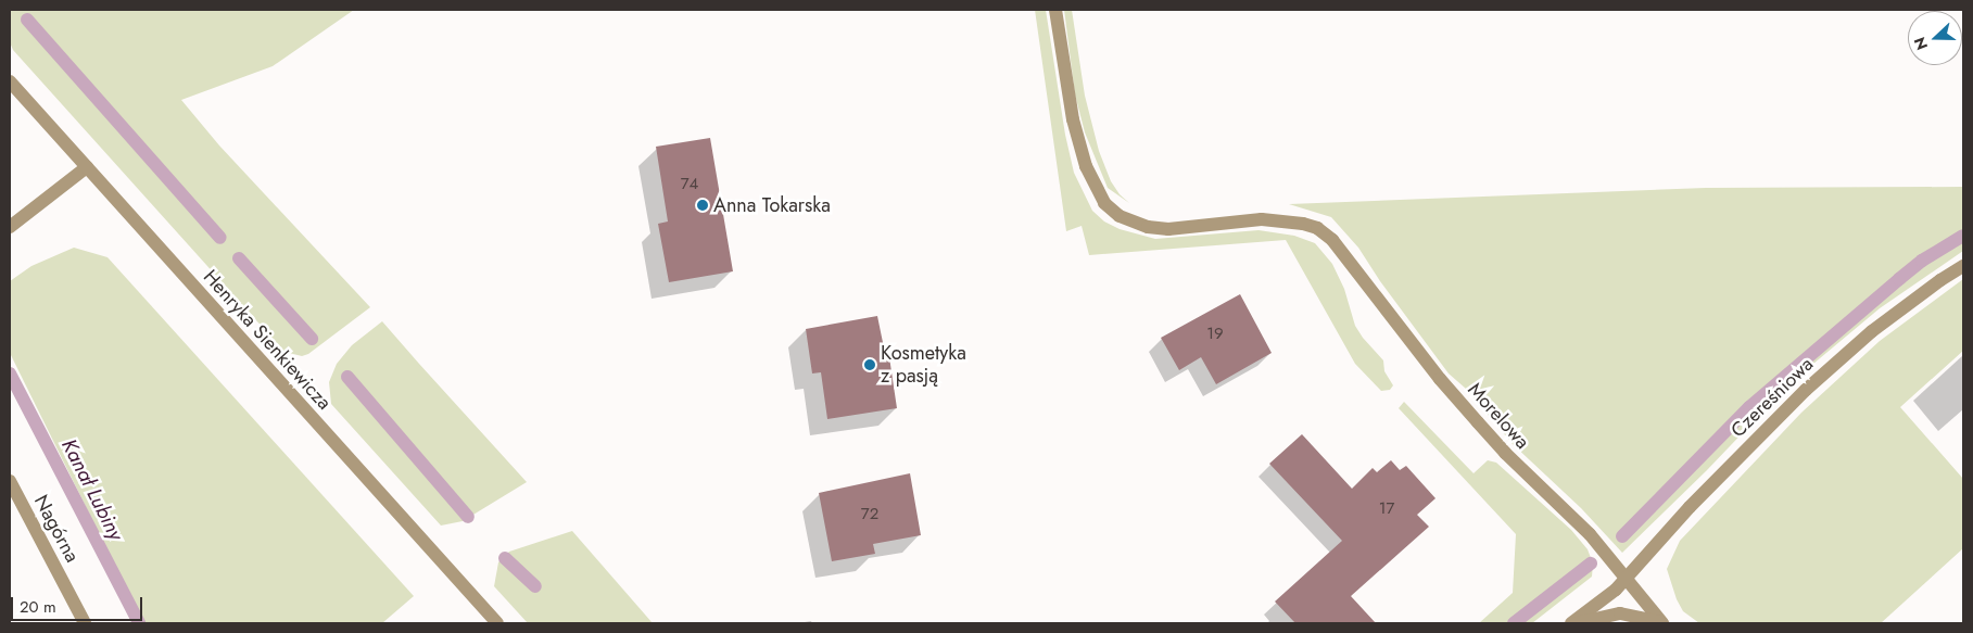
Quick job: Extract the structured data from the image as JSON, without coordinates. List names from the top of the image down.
{
  "streets": {
    "street": [
      "Henryka Sienkiewicza",
      "Czereśniowa",
      "Morelowa",
      "Nagórna"
    ]
  },
  "crossings": [
    ["Czereśniowa", "Morelowa"]
  ],
  "water": ["Kanał Lubiny"],
  "places": ["Anna Tokarska", "Kosmetyka z pasją"],
  "house_numbers": [
    "74",
    "19",
    "17",
    "72"
  ],
  "scale_bar": "20 m",
  "north": "left"
}
